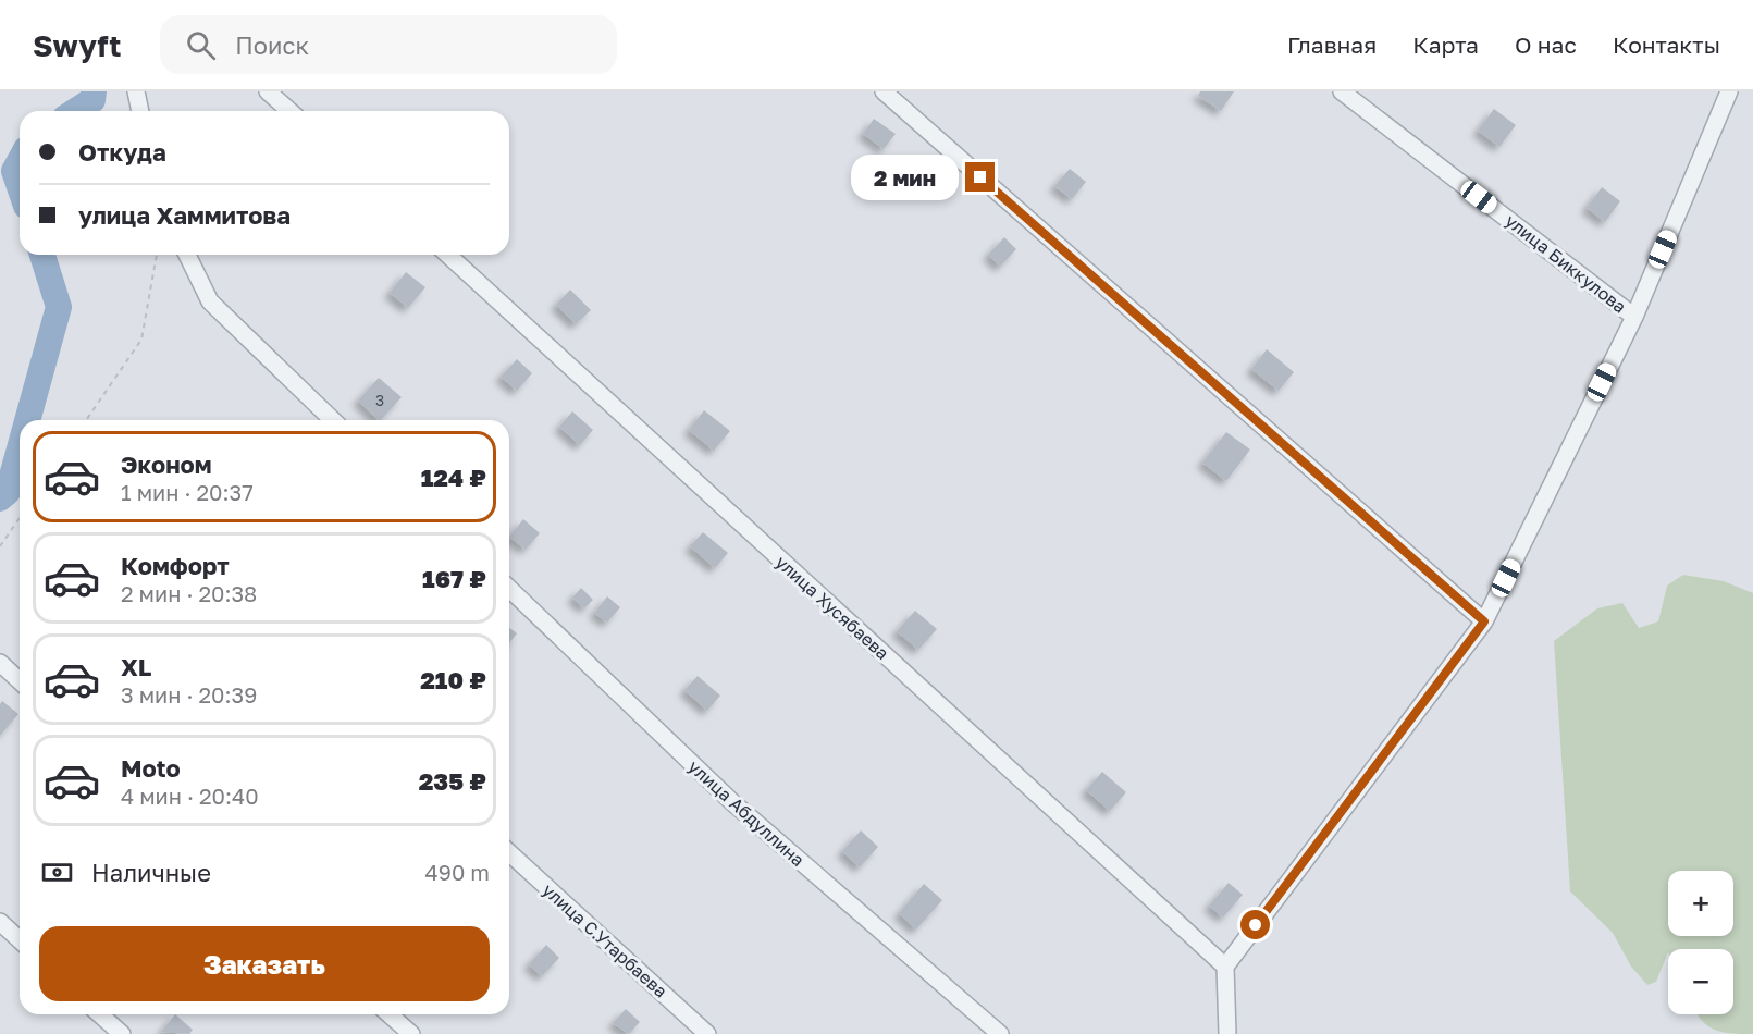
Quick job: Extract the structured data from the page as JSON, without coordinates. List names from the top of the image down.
{
  "streets": {
    "street": [
      "улица Биккулова",
      "улица Хусябаева",
      "улица Абдуллина",
      "улица С.Утарбаева"
    ]
  },
  "house_numbers": ["3"],
  "page": {
    "header": "Swyft",
    "search": "Поиск",
    "nav": [
      "Главная",
      "Карта",
      "О нас",
      "Контакты"
    ],
    "banner": ["Откуда", "улица Хаммитова"],
    "bubble": "2 мин",
    "list": [
      {
        "name": "Эконом",
        "note": "1 мин · 20:37",
        "value": "124 ₽"
      },
      {
        "name": "Комфорт",
        "note": "2 мин · 20:38",
        "value": "167 ₽"
      },
      {
        "name": "XL",
        "note": "3 мин · 20:39",
        "value": "210 ₽"
      },
      {
        "name": "Moto",
        "note": "4 мин · 20:40",
        "value": "235 ₽"
      }
    ],
    "pay": ["Наличные", "490 m"],
    "map_buttons": ["+", "−"],
    "buttons": "Заказать"
  }
}
